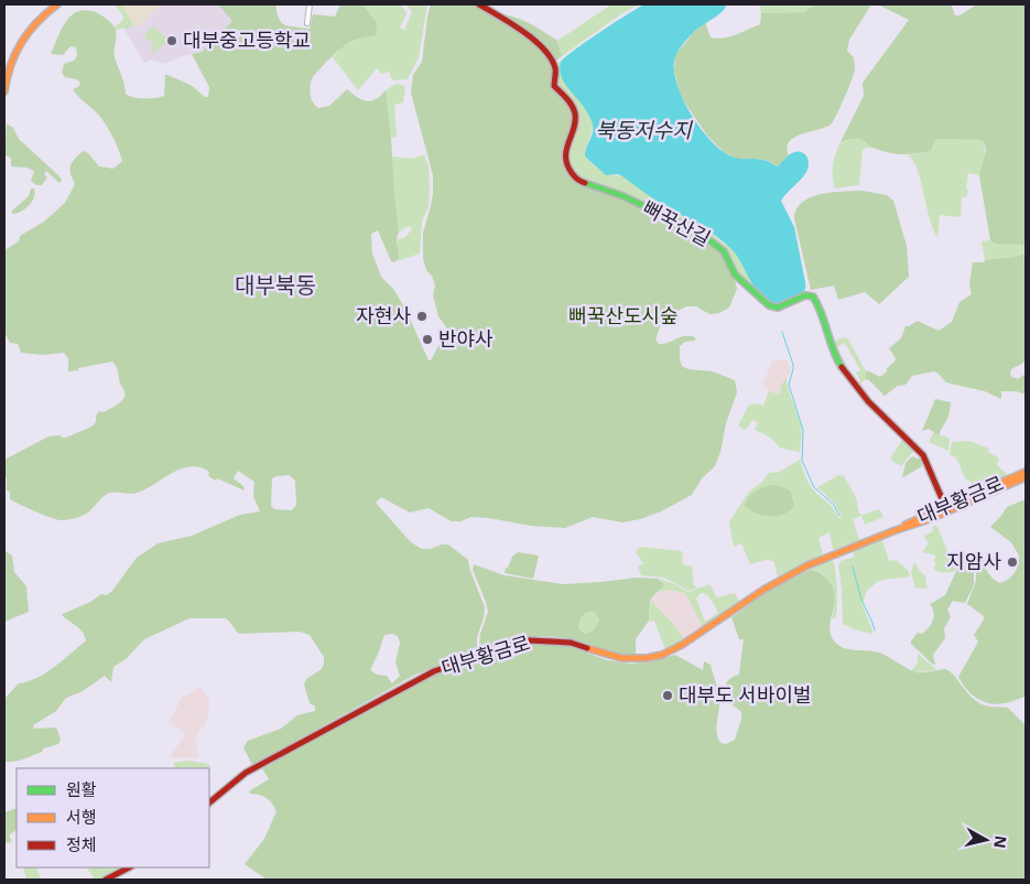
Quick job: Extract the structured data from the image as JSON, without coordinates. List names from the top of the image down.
{
  "streets": {
    "main road": ["뻐꾹산길", "대부황금로"]
  },
  "crossings": [
    ["뻐꾹산길", "대부황금로"]
  ],
  "districts": ["대부북동"],
  "water": ["북동저수지"],
  "parks": ["뻐꾹산도시숲"],
  "places": [
    "대부중고등학교",
    "자현사",
    "반야사",
    "지암사",
    "대부도 서바이벌"
  ],
  "legend": ["원활", "서행", "정체"],
  "north": "right"
}
